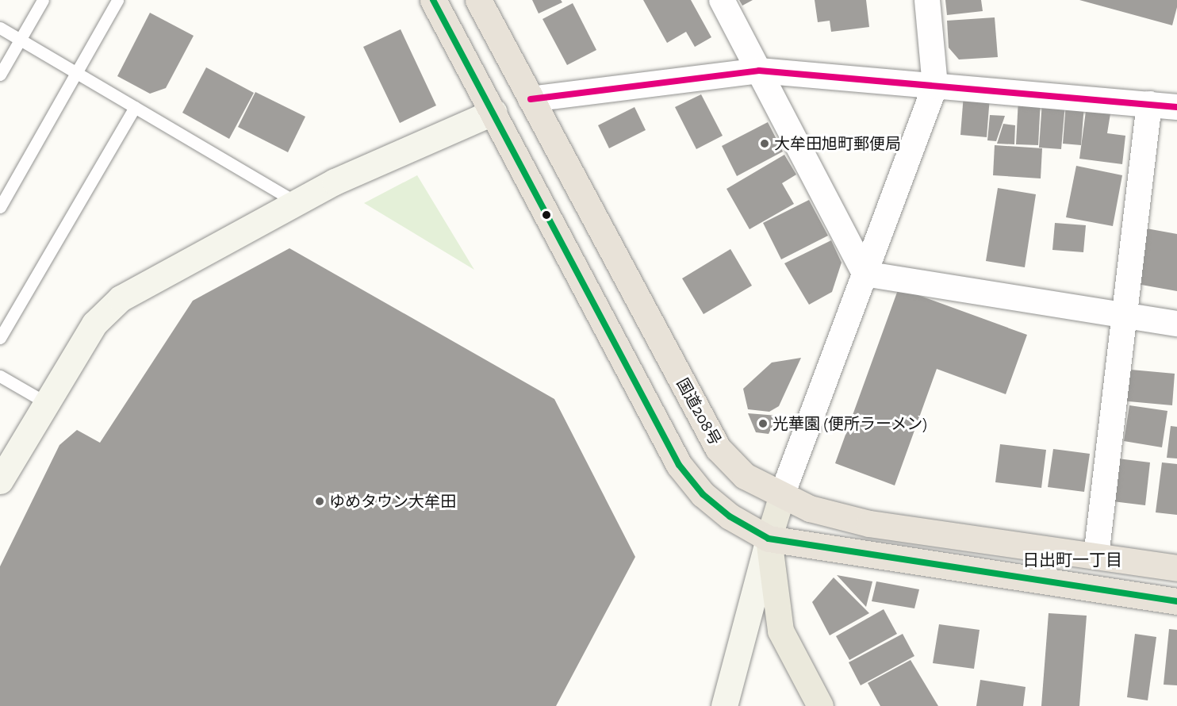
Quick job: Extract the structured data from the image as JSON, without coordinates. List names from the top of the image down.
{
  "streets": {
    "highway": ["国道208号"]
  },
  "districts": ["日出町一丁目"],
  "places": ["大牟田旭町郵便局", "光華園 (便所ラーメン)", "ゆめタウン大牟田"]
}
